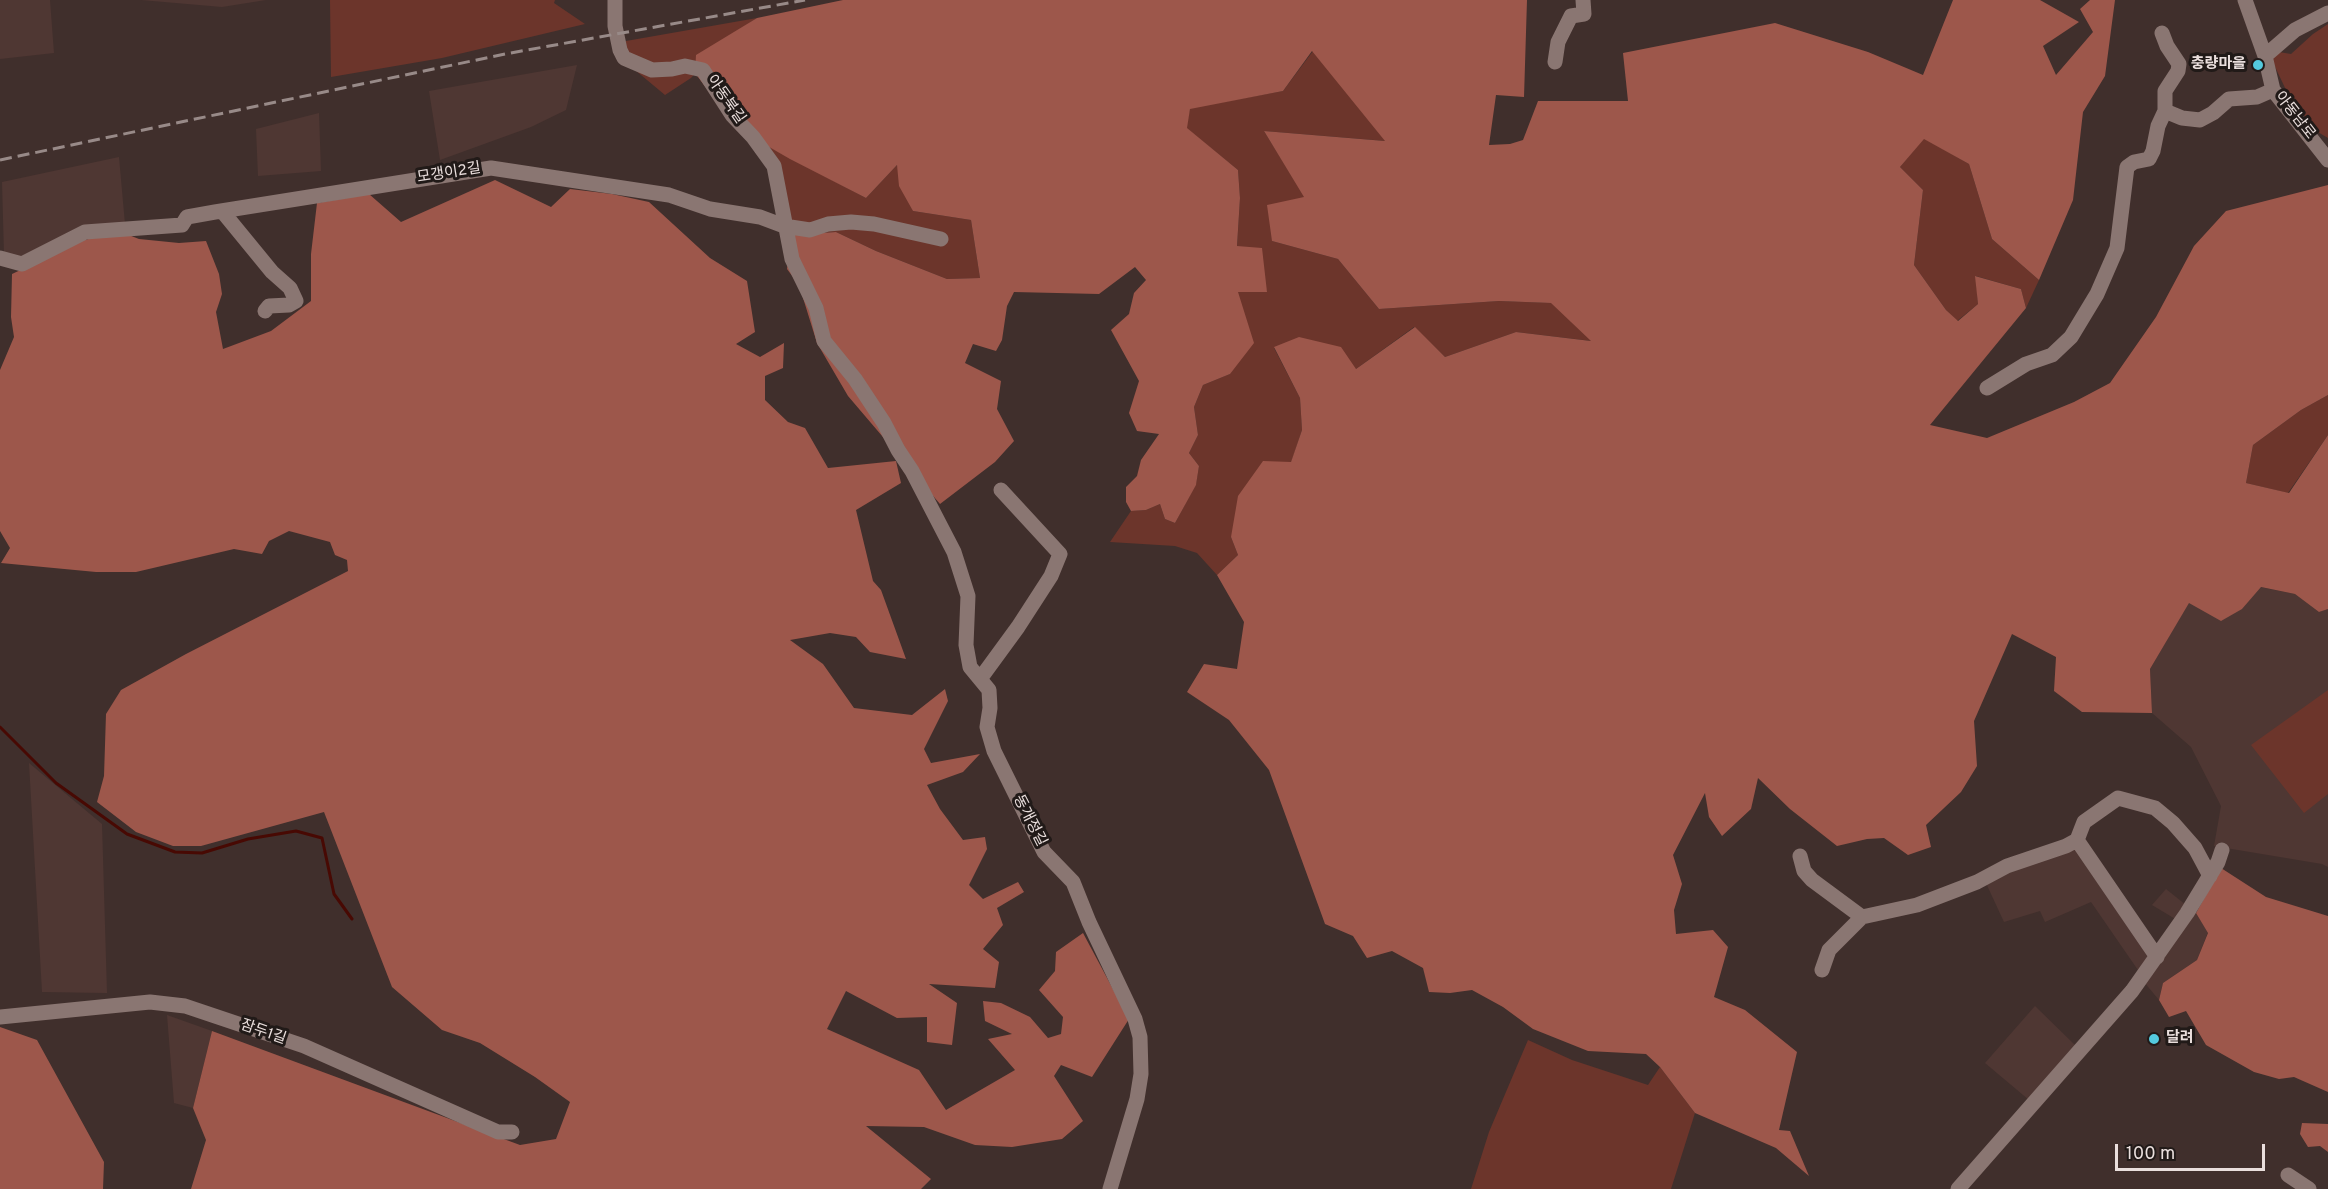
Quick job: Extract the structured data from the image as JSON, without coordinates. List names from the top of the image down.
{
  "streets": {
    "street": [
      "아동북길",
      "아동남로",
      "모갱이2길",
      "동개정길",
      "잠두1길"
    ]
  },
  "crossings": [
    ["아동북길", "모갱이2길"],
    ["아동북길", "동개정길"],
    ["모갱이2길", "동개정길"]
  ],
  "places": ["충량마을", "달려"],
  "scale_bar": "100 m"
}
